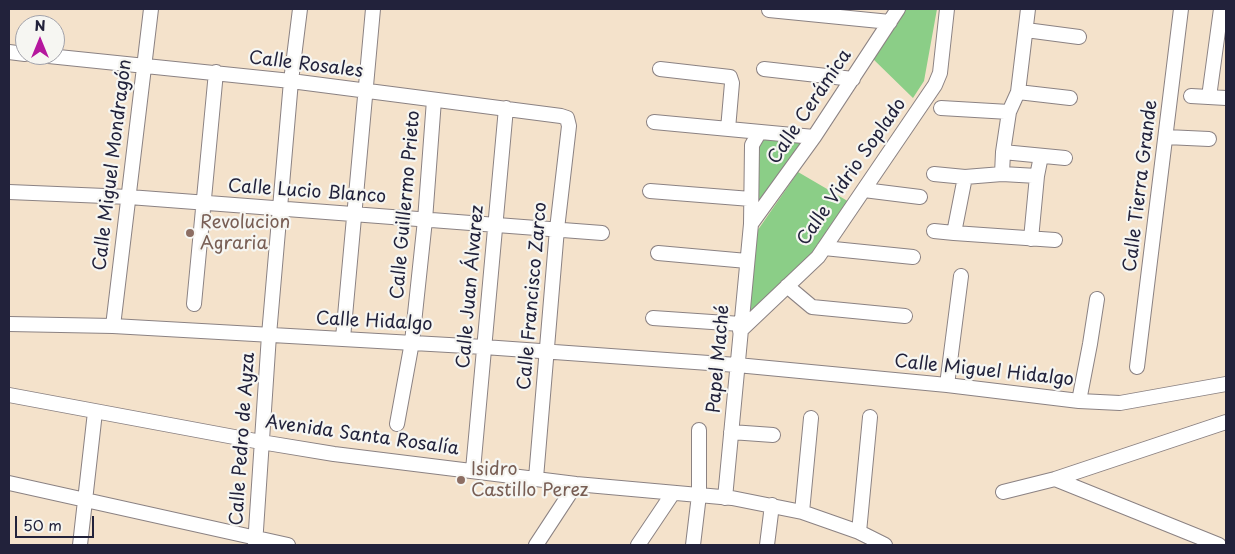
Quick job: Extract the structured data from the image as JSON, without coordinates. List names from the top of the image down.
{
  "streets": {
    "street": [
      "Calle Rosales",
      "Calle Cerámica",
      "Calle Miguel Mondragón",
      "Calle Vidrio Soplado",
      "Calle Tierra Grande",
      "Calle Lucio Blanco",
      "Calle Guillermo Prieto",
      "Calle Juan Álvarez",
      "Calle Francisco Zarco",
      "Calle Hidalgo",
      "Papel Maché",
      "Calle Miguel Hidalgo",
      "Avenida Santa Rosalía",
      "Calle Pedro de Ayza"
    ]
  },
  "crossings": [
    ["Calle Rosales", "Calle Miguel Mondragón"],
    ["Calle Rosales", "Calle Guillermo Prieto"],
    ["Calle Rosales", "Calle Juan Álvarez"],
    ["Calle Rosales", "Calle Francisco Zarco"],
    ["Calle Rosales", "Calle Pedro de Ayza"],
    ["Calle Cerámica", "Papel Maché"],
    ["Calle Miguel Mondragón", "Calle Lucio Blanco"],
    ["Calle Miguel Mondragón", "Calle Hidalgo"],
    ["Calle Vidrio Soplado", "Papel Maché"],
    ["Calle Lucio Blanco", "Calle Guillermo Prieto"],
    ["Calle Lucio Blanco", "Calle Juan Álvarez"],
    ["Calle Lucio Blanco", "Calle Francisco Zarco"],
    ["Calle Lucio Blanco", "Calle Pedro de Ayza"],
    ["Calle Guillermo Prieto", "Calle Hidalgo"],
    ["Calle Juan Álvarez", "Calle Hidalgo"],
    ["Calle Juan Álvarez", "Avenida Santa Rosalía"],
    ["Calle Francisco Zarco", "Calle Hidalgo"],
    ["Calle Francisco Zarco", "Avenida Santa Rosalía"],
    ["Calle Hidalgo", "Papel Maché"],
    ["Calle Hidalgo", "Calle Miguel Hidalgo"],
    ["Calle Hidalgo", "Calle Pedro de Ayza"],
    ["Papel Maché", "Calle Miguel Hidalgo"],
    ["Papel Maché", "Avenida Santa Rosalía"],
    ["Avenida Santa Rosalía", "Calle Pedro de Ayza"]
  ],
  "places": ["Revolucion Agraria", "Isidro Castillo Perez"],
  "scale_bar": "50 m",
  "north": "top"
}
